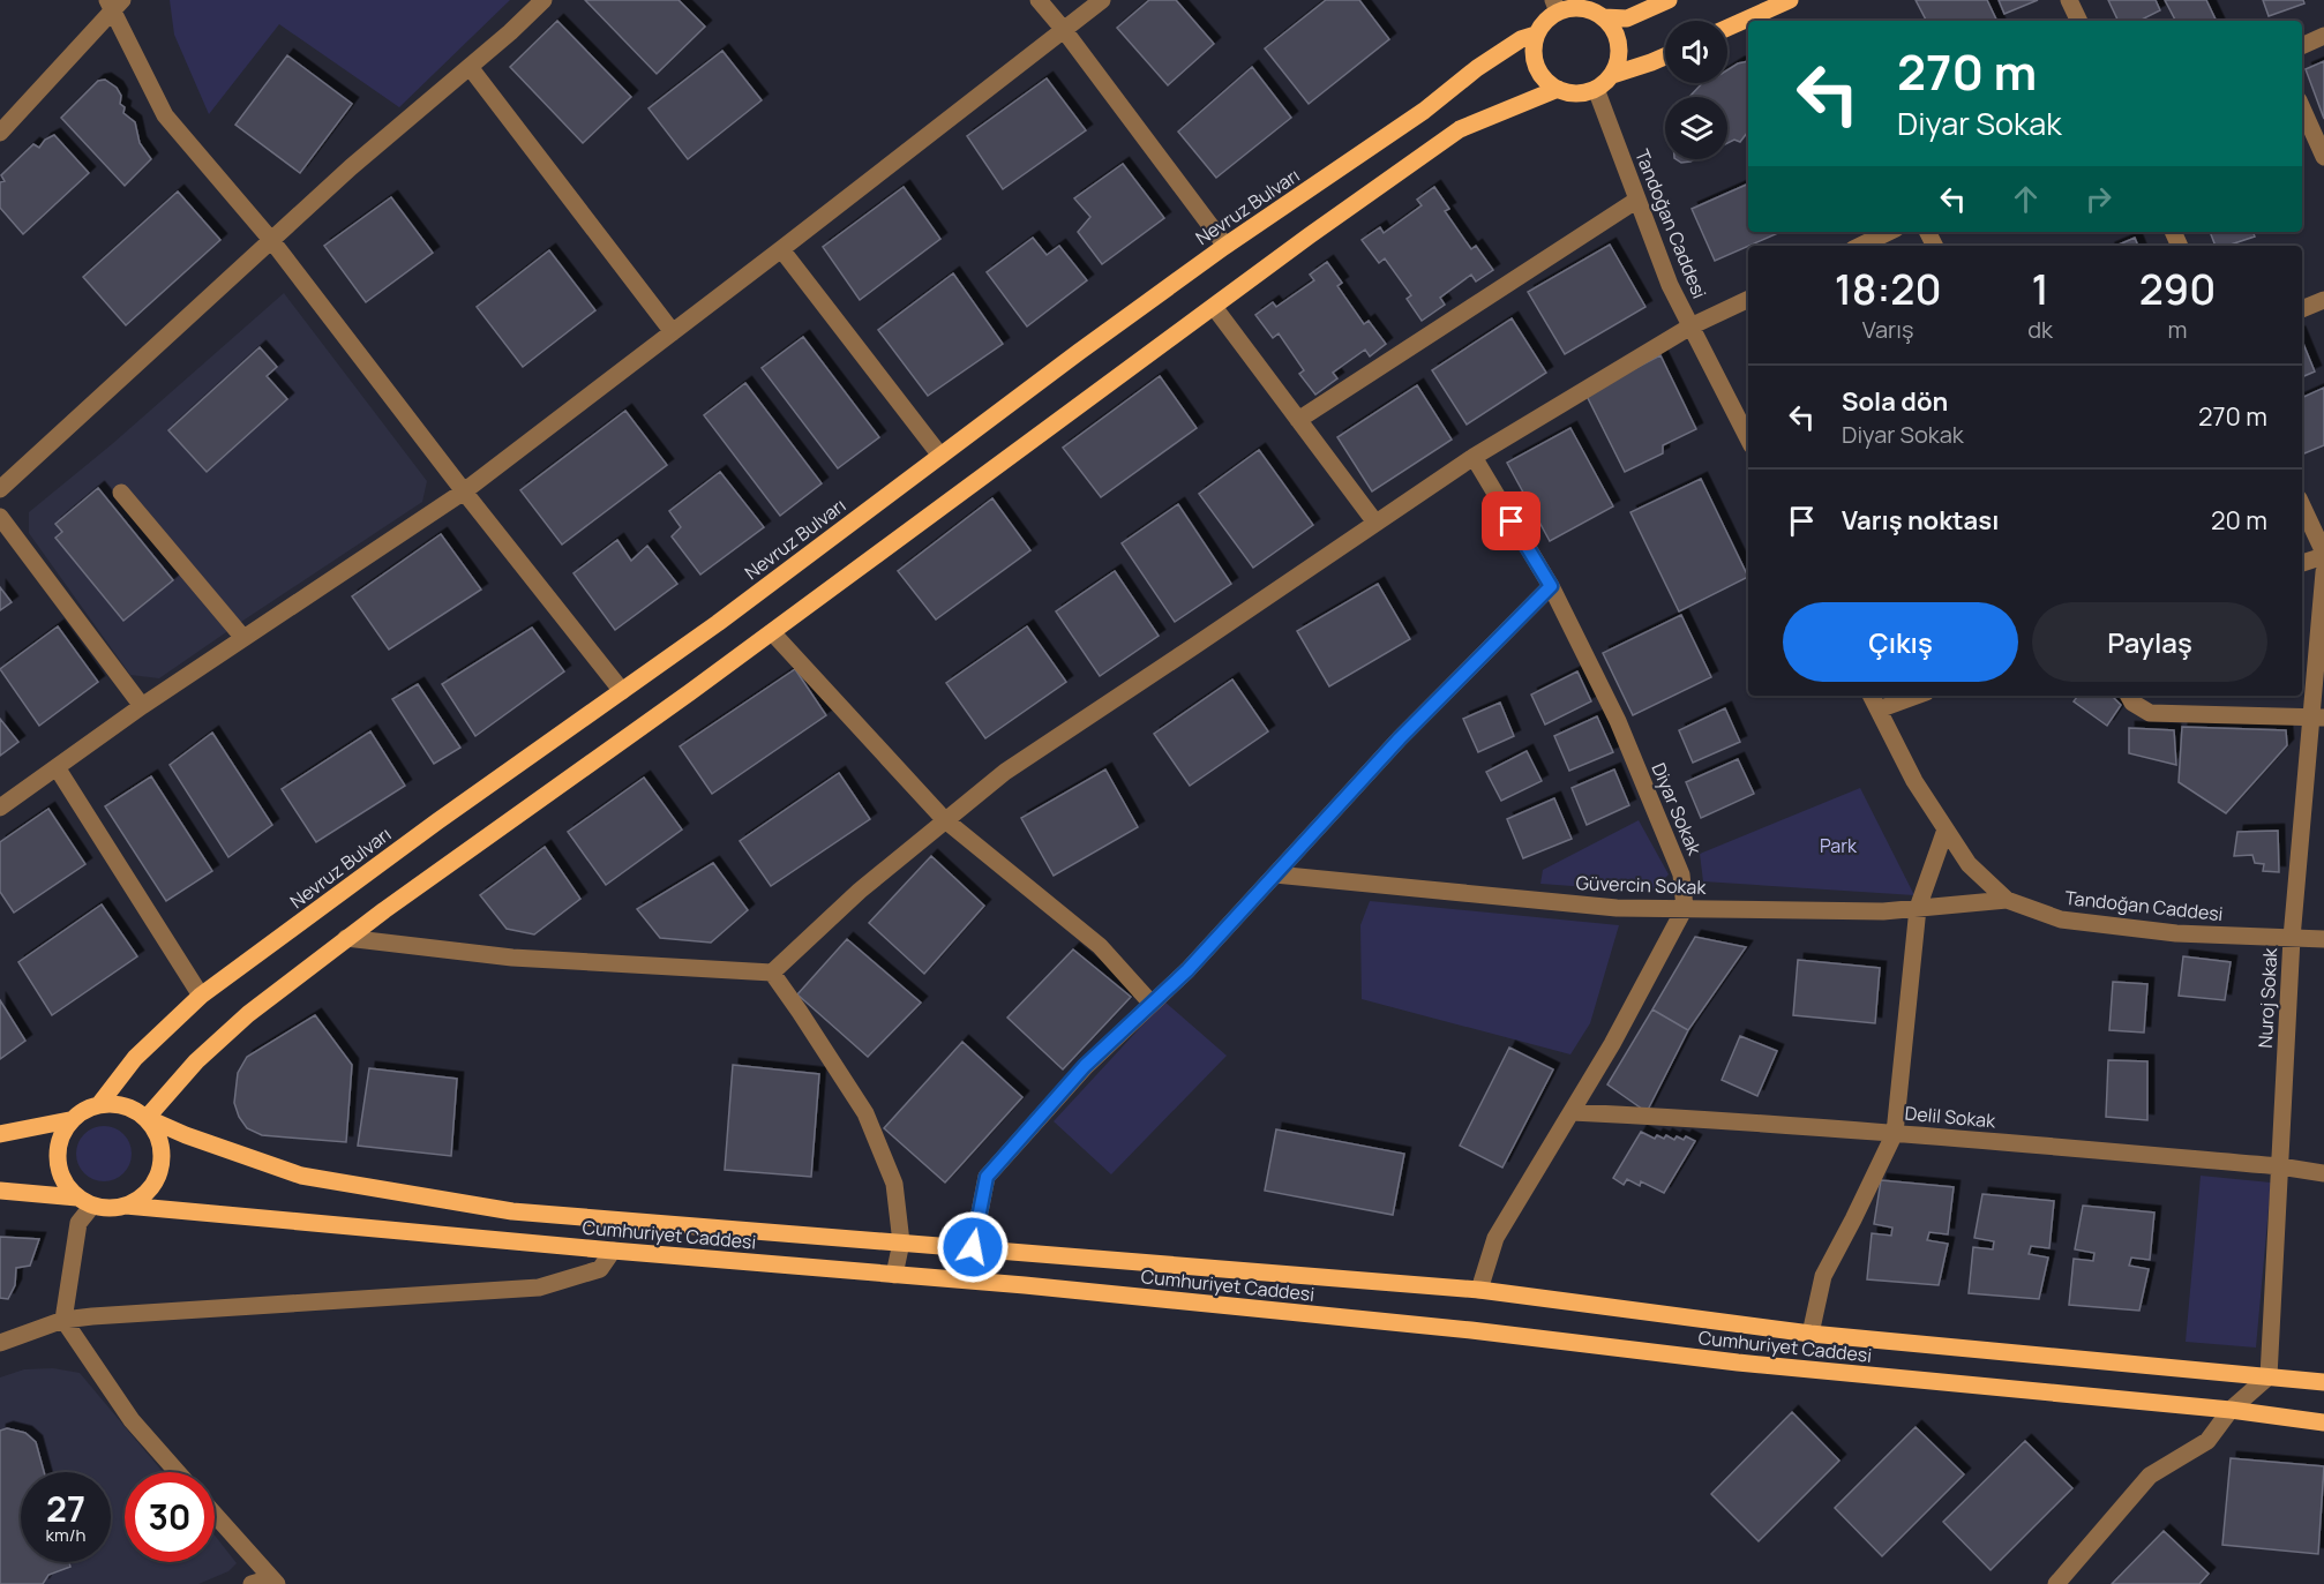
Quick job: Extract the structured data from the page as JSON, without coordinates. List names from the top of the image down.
{
  "streets": {
    "main road": ["Nevruz Bulvarı", "Cumhuriyet Caddesi"],
    "street": [
      "Tandoğan Caddesi",
      "Diyar Sokak",
      "Güvercin Sokak",
      "Nuroj Sokak",
      "Delil Sokak"
    ]
  },
  "crossings": [
    ["Nevruz Bulvarı", "Tandoğan Caddesi"],
    ["Nevruz Bulvarı", "Cumhuriyet Caddesi"],
    ["Tandoğan Caddesi", "Güvercin Sokak"],
    ["Tandoğan Caddesi", "Nuroj Sokak"],
    ["Diyar Sokak", "Güvercin Sokak"],
    ["Nuroj Sokak", "Delil Sokak"]
  ],
  "parks": ["Park"],
  "page": {
    "turn": ["270 m", "Diyar Sokak"],
    "eta": [
      "18:20",
      "Varış",
      "1",
      "dk",
      "290",
      "m"
    ],
    "list": [
      {
        "name": "Sola dön",
        "note": "Diyar Sokak",
        "value": "270 m"
      },
      {
        "name": "Varış noktası",
        "value": "20 m"
      }
    ],
    "buttons": ["Çıkış", "Paylaş"],
    "speed": "27 km/h",
    "limit": "30"
  }
}
